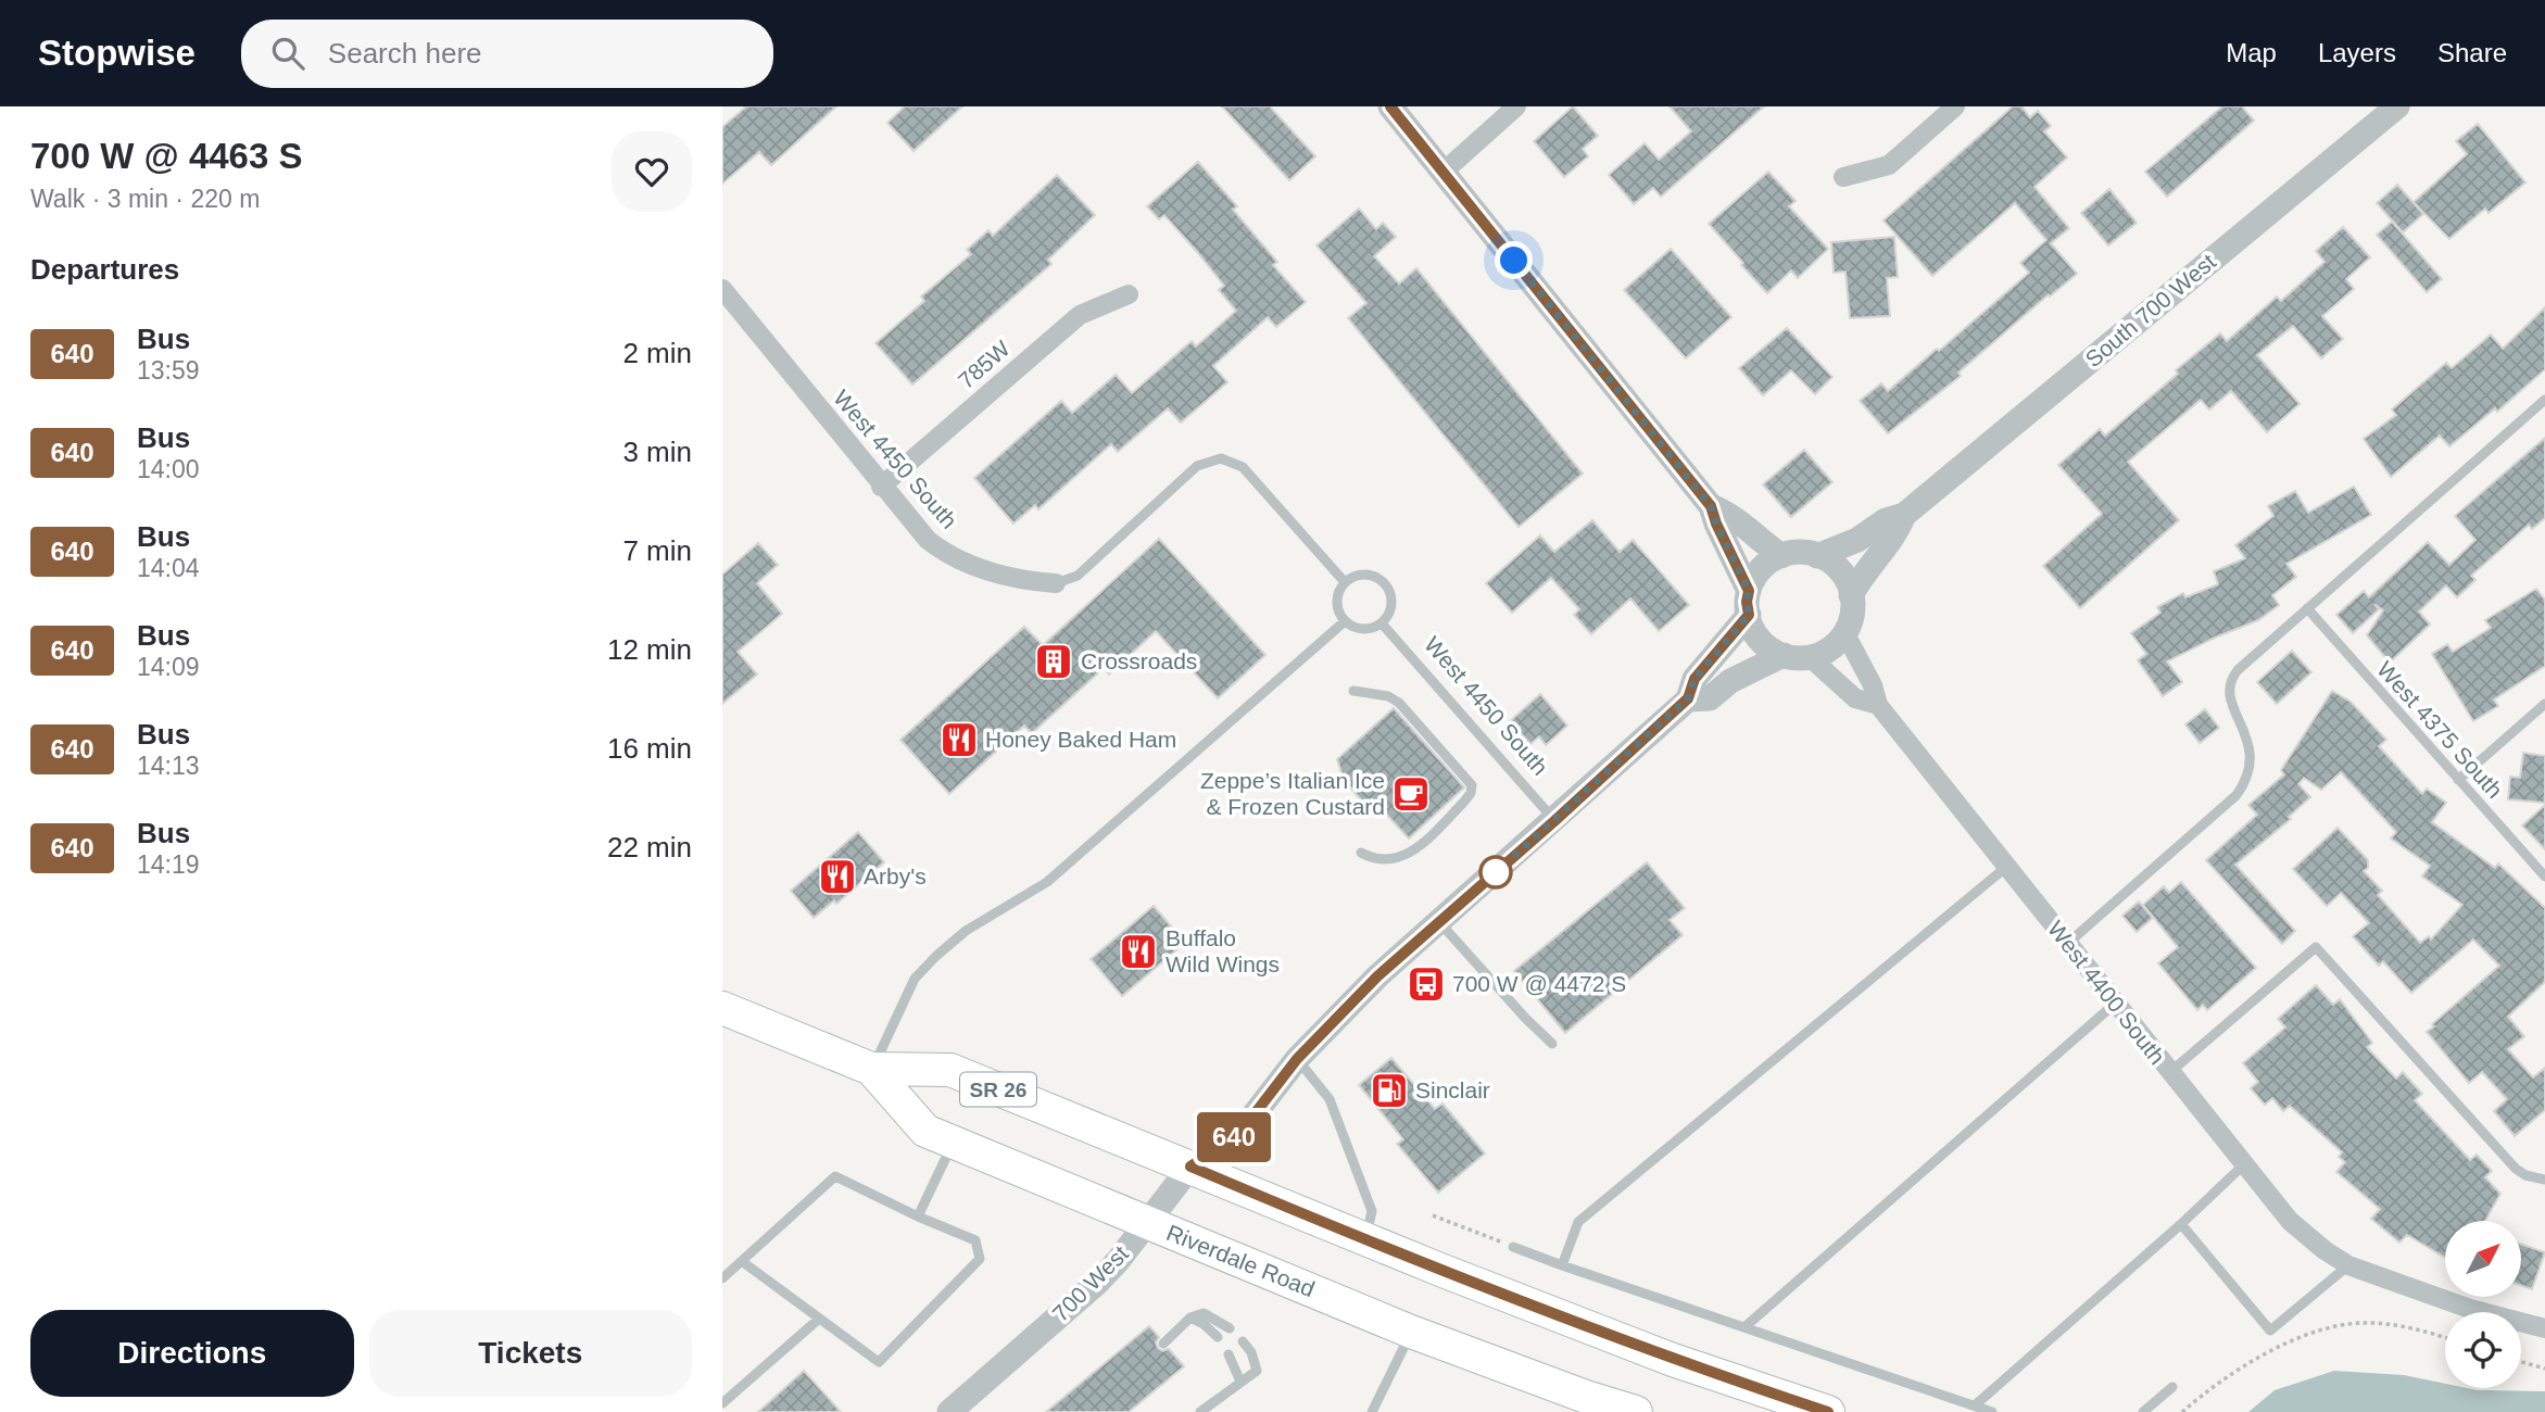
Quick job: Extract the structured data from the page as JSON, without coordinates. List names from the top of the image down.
{
  "streets": {
    "main road": ["SR 26", "Riverdale Road"],
    "street": [
      "South 700 West",
      "785W",
      "West 4450 South",
      "West 4400 South",
      "700 West"
    ],
    "lane": ["West 4375 South"]
  },
  "crossings": [
    ["South 700 West", "West 4400 South"],
    ["785W", "West 4450 South"],
    ["Riverdale Road", "700 West"]
  ],
  "places": {
    "building": ["Crossroads"],
    "restaurant": ["Honey Baked Ham", "Arby's", "Buffalo Wild Wings"],
    "cafe": ["Zeppe’s Italian Ice & Frozen Custard"],
    "bus stop": ["700 W @ 4472 S"],
    "fuel station": ["Sinclair"]
  },
  "lines": ["bus line 640"],
  "north": "top right",
  "page": {
    "header": "Stopwise",
    "search": "Search here",
    "nav": ["Map", "Layers", "Share"],
    "heading": [
      ["700 W @ 4463 S", "Walk · 3 min · 220 m"],
      "Departures"
    ],
    "on_map": "640",
    "list": [
      {
        "mark": "640",
        "name": "Bus",
        "note": "13:59",
        "value": "2 min"
      },
      {
        "mark": "640",
        "name": "Bus",
        "note": "14:00",
        "value": "3 min"
      },
      {
        "mark": "640",
        "name": "Bus",
        "note": "14:04",
        "value": "7 min"
      },
      {
        "mark": "640",
        "name": "Bus",
        "note": "14:09",
        "value": "12 min"
      },
      {
        "mark": "640",
        "name": "Bus",
        "note": "14:13",
        "value": "16 min"
      },
      {
        "mark": "640",
        "name": "Bus",
        "note": "14:19",
        "value": "22 min"
      }
    ],
    "buttons": ["Directions", "Tickets"]
  }
}
